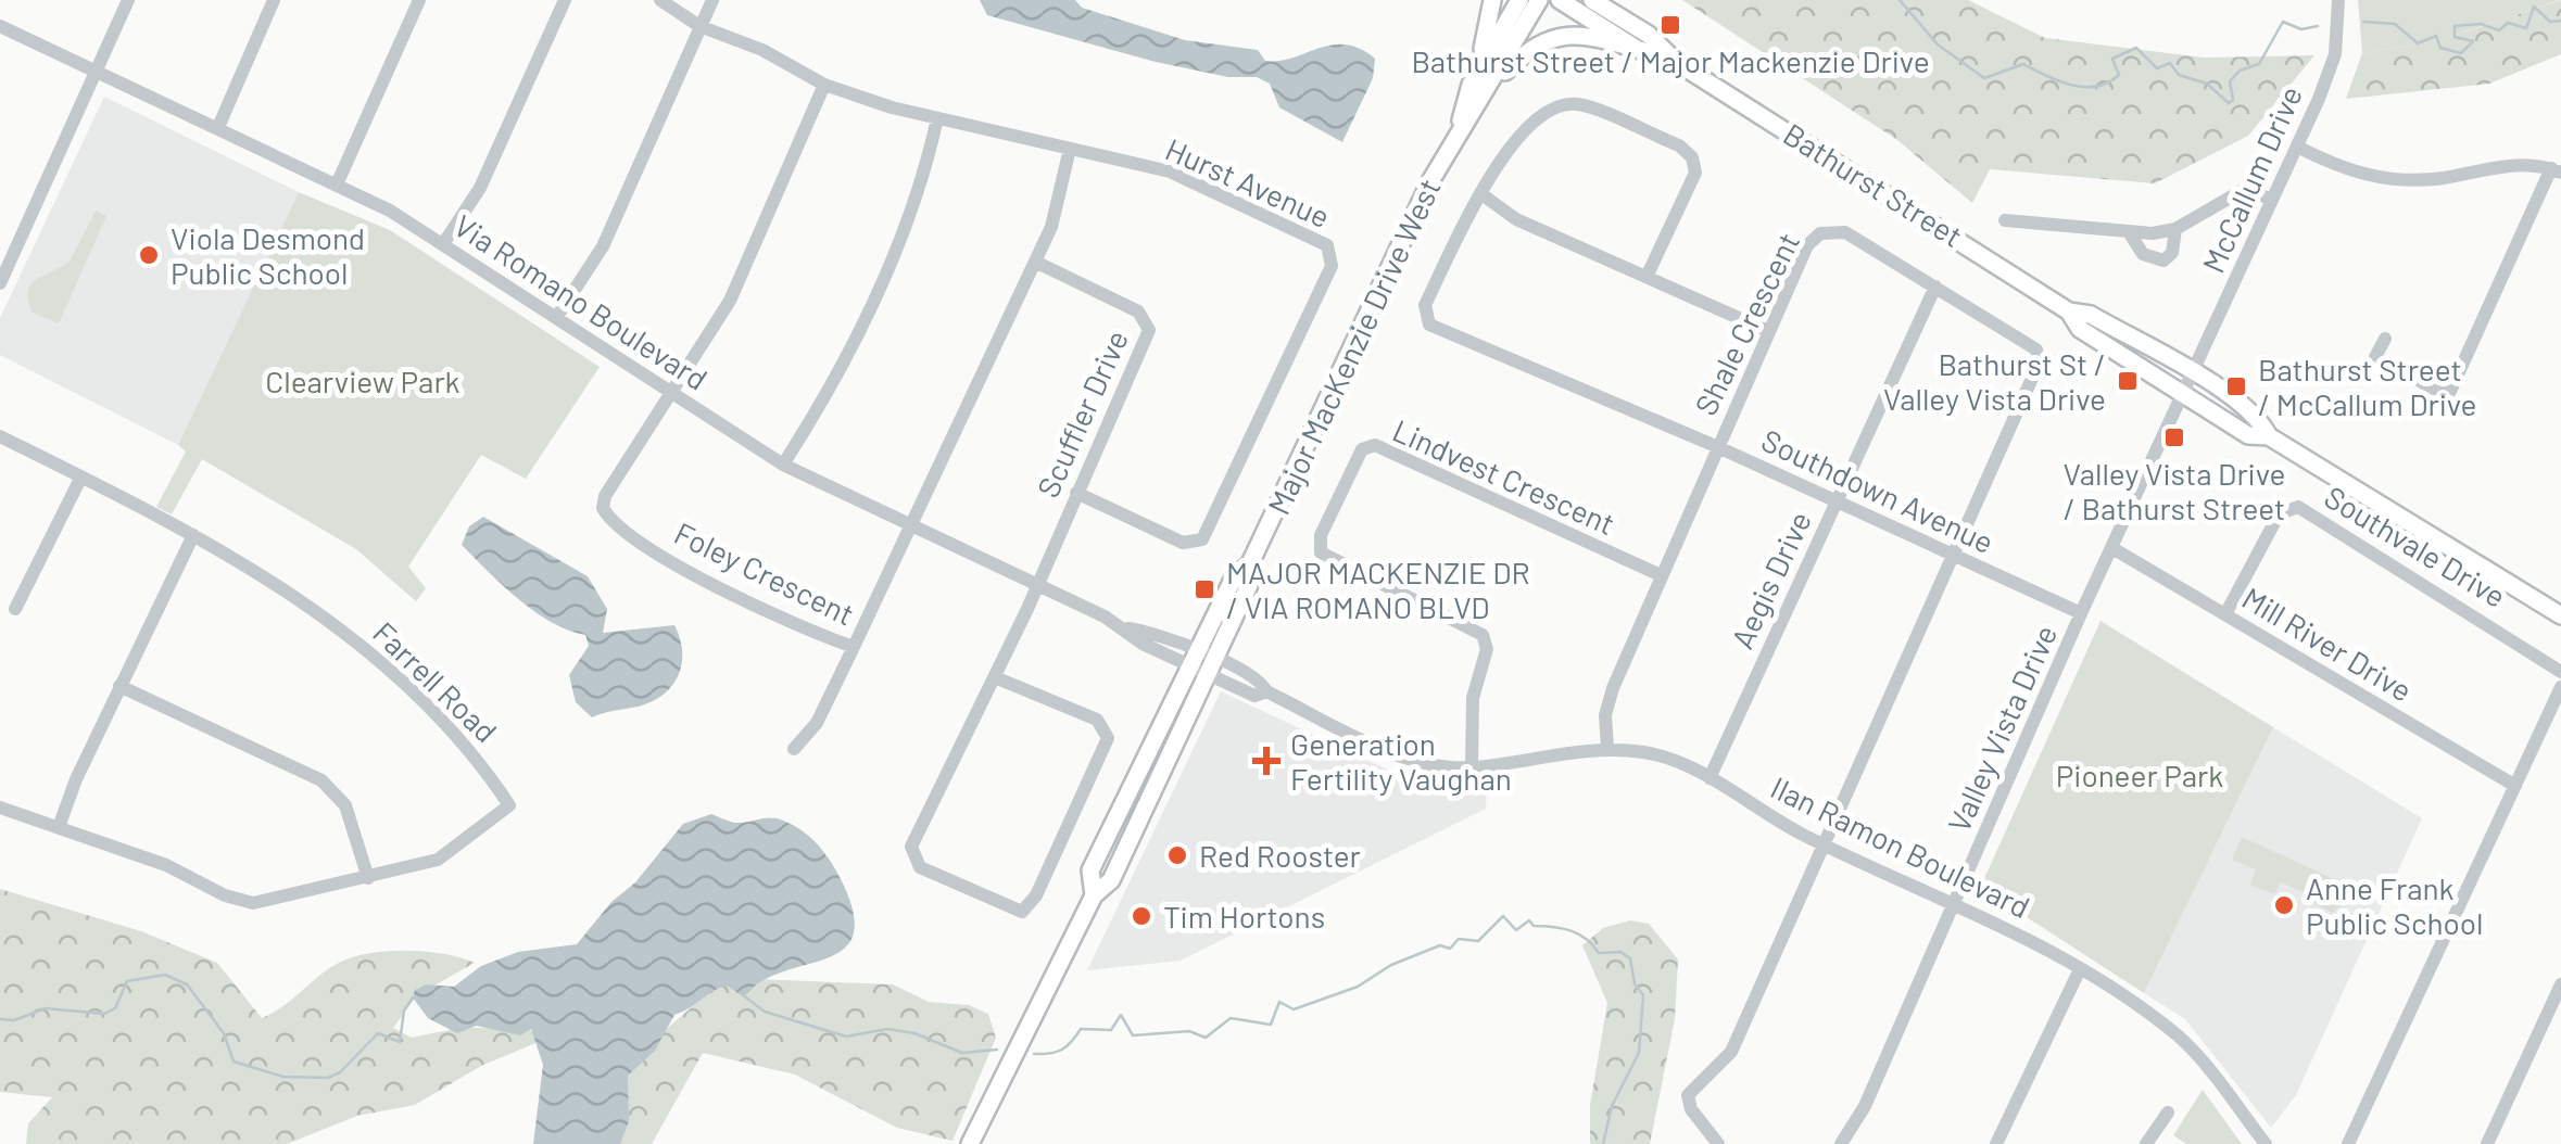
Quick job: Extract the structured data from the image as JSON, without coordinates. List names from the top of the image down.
{
  "streets": {
    "main road": ["Bathurst Street", "Major MacKenzie Drive West"],
    "street": [
      "McCallum Drive",
      "Hurst Avenue",
      "Via Romano Boulevard",
      "Shale Crescent",
      "Scuffler Drive",
      "Lindvest Crescent",
      "Southdown Avenue",
      "Southvale Drive",
      "Foley Crescent",
      "Aegis Drive",
      "Mill River Drive",
      "Farrell Road",
      "Valley Vista Drive",
      "Ilan Ramon Boulevard"
    ]
  },
  "crossings": [
    ["McCallum Drive", "Bathurst Street"],
    ["McCallum Drive", "Valley Vista Drive"],
    ["Hurst Avenue", "Scuffler Drive"],
    ["Hurst Avenue", "Foley Crescent"],
    ["Bathurst Street", "Valley Vista Drive"],
    ["Via Romano Boulevard", "Major MacKenzie Drive West"],
    ["Via Romano Boulevard", "Scuffler Drive"],
    ["Via Romano Boulevard", "Foley Crescent"],
    ["Via Romano Boulevard", "Ilan Ramon Boulevard"],
    ["Shale Crescent", "Lindvest Crescent"],
    ["Shale Crescent", "Southdown Avenue"],
    ["Shale Crescent", "Aegis Drive"],
    ["Shale Crescent", "Ilan Ramon Boulevard"],
    ["Major MacKenzie Drive West", "Ilan Ramon Boulevard"],
    ["Scuffler Drive", "Foley Crescent"],
    ["Lindvest Crescent", "Ilan Ramon Boulevard"],
    ["Southdown Avenue", "Aegis Drive"],
    ["Southdown Avenue", "Valley Vista Drive"],
    ["Southvale Drive", "Mill River Drive"],
    ["Aegis Drive", "Ilan Ramon Boulevard"],
    ["Mill River Drive", "Valley Vista Drive"],
    ["Valley Vista Drive", "Ilan Ramon Boulevard"]
  ],
  "parks": ["Clearview Park", "Pioneer Park"],
  "places": {
    "transit": [
      "Bathurst Street / Major Mackenzie Drive",
      "Bathurst St / Valley Vista Drive",
      "Bathurst Street / McCallum Drive",
      "Valley Vista Drive / Bathurst Street",
      "MAJOR MACKENZIE DR / VIA ROMANO BLVD"
    ],
    "other": [
      "Viola Desmond Public School",
      "Red Rooster",
      "Anne Frank Public School",
      "Tim Hortons"
    ],
    "health": ["Generation Fertility Vaughan"]
  }
}
